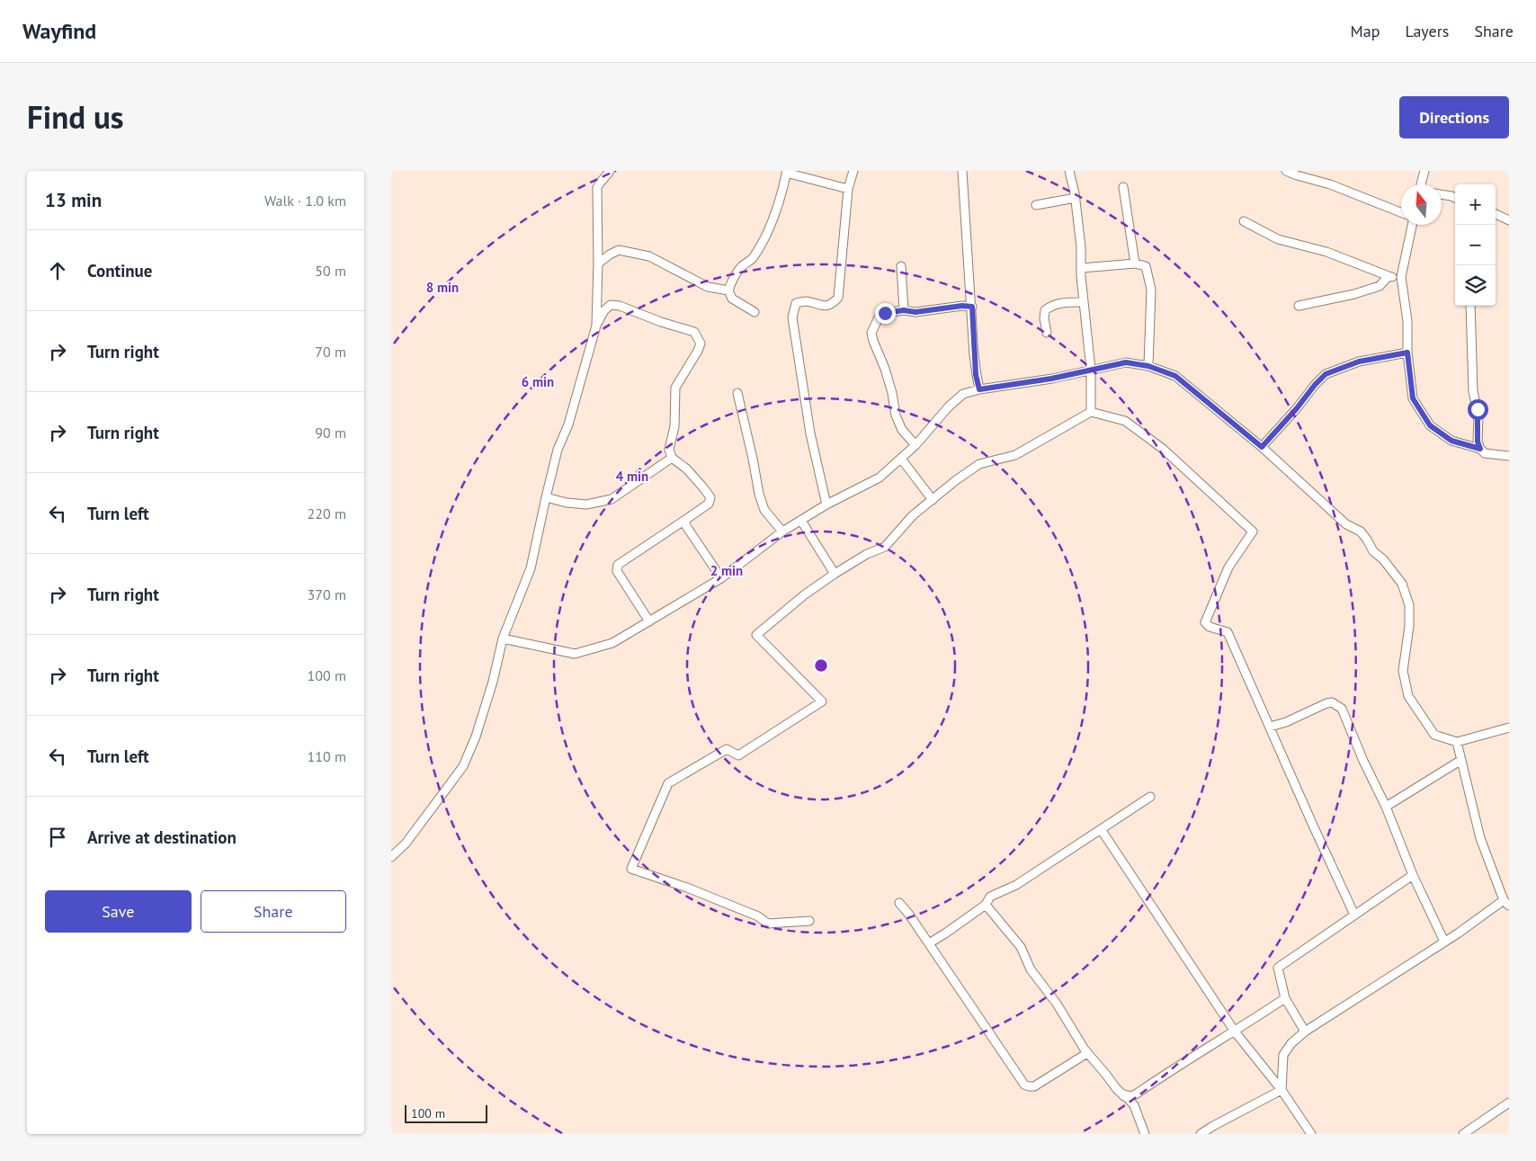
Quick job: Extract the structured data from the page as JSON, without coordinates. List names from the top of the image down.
{
  "scale_bar": "100 m",
  "north": "top",
  "page": {
    "header": "Wayfind",
    "nav": ["Map", "Layers", "Share"],
    "title": "Find us",
    "buttons": [
      "Directions",
      ["Save", "Share"]
    ],
    "heading": ["13 min", "Walk · 1.0 km"],
    "map_buttons": ["+", "−"],
    "list": [
      ["Continue", "50 m"],
      ["Turn right", "70 m"],
      ["Turn right", "90 m"],
      ["Turn left", "220 m"],
      ["Turn right", "370 m"],
      ["Turn right", "100 m"],
      ["Turn left", "110 m"],
      "Arrive at destination"
    ],
    "scale": "100 m"
  },
  "rings": [
    "8 min",
    "6 min",
    "4 min",
    "2 min"
  ]
}
